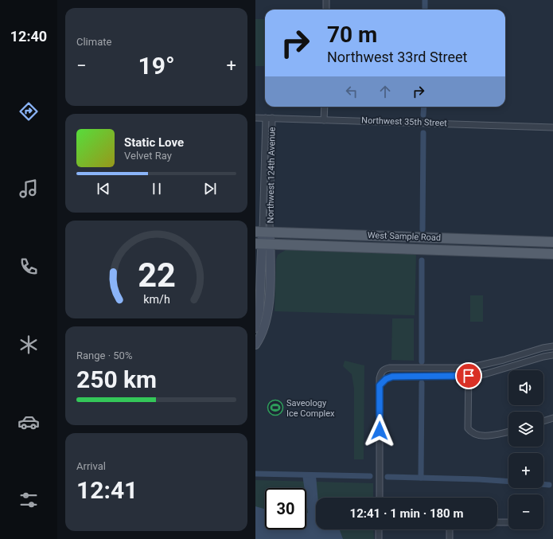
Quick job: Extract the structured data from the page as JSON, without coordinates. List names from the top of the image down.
{
  "streets": {
    "main road": ["West Sample Road"],
    "street": ["Northwest 35th Street", "Northwest 124th Avenue"]
  },
  "crossings": [
    ["Northwest 35th Street", "Northwest 124th Avenue"],
    ["Northwest 124th Avenue", "West Sample Road"]
  ],
  "places": {
    "sports": ["Saveology Ice Complex"]
  },
  "page": {
    "tabs": "12:40",
    "tile": [
      "Climate",
      ["Range · 50%", "250 km"],
      ["Arrival", "12:41"]
    ],
    "turn": ["70 m", "Northwest 33rd Street"],
    "heat": ["−", "19°", "+"],
    "song": ["Static Love", "Velvet Ray"],
    "map_buttons": ["+", "−"],
    "limit": "30",
    "trip": "12:41 · 1 min · 180 m",
    "gauge": ["22", "km/h"]
  }
}
